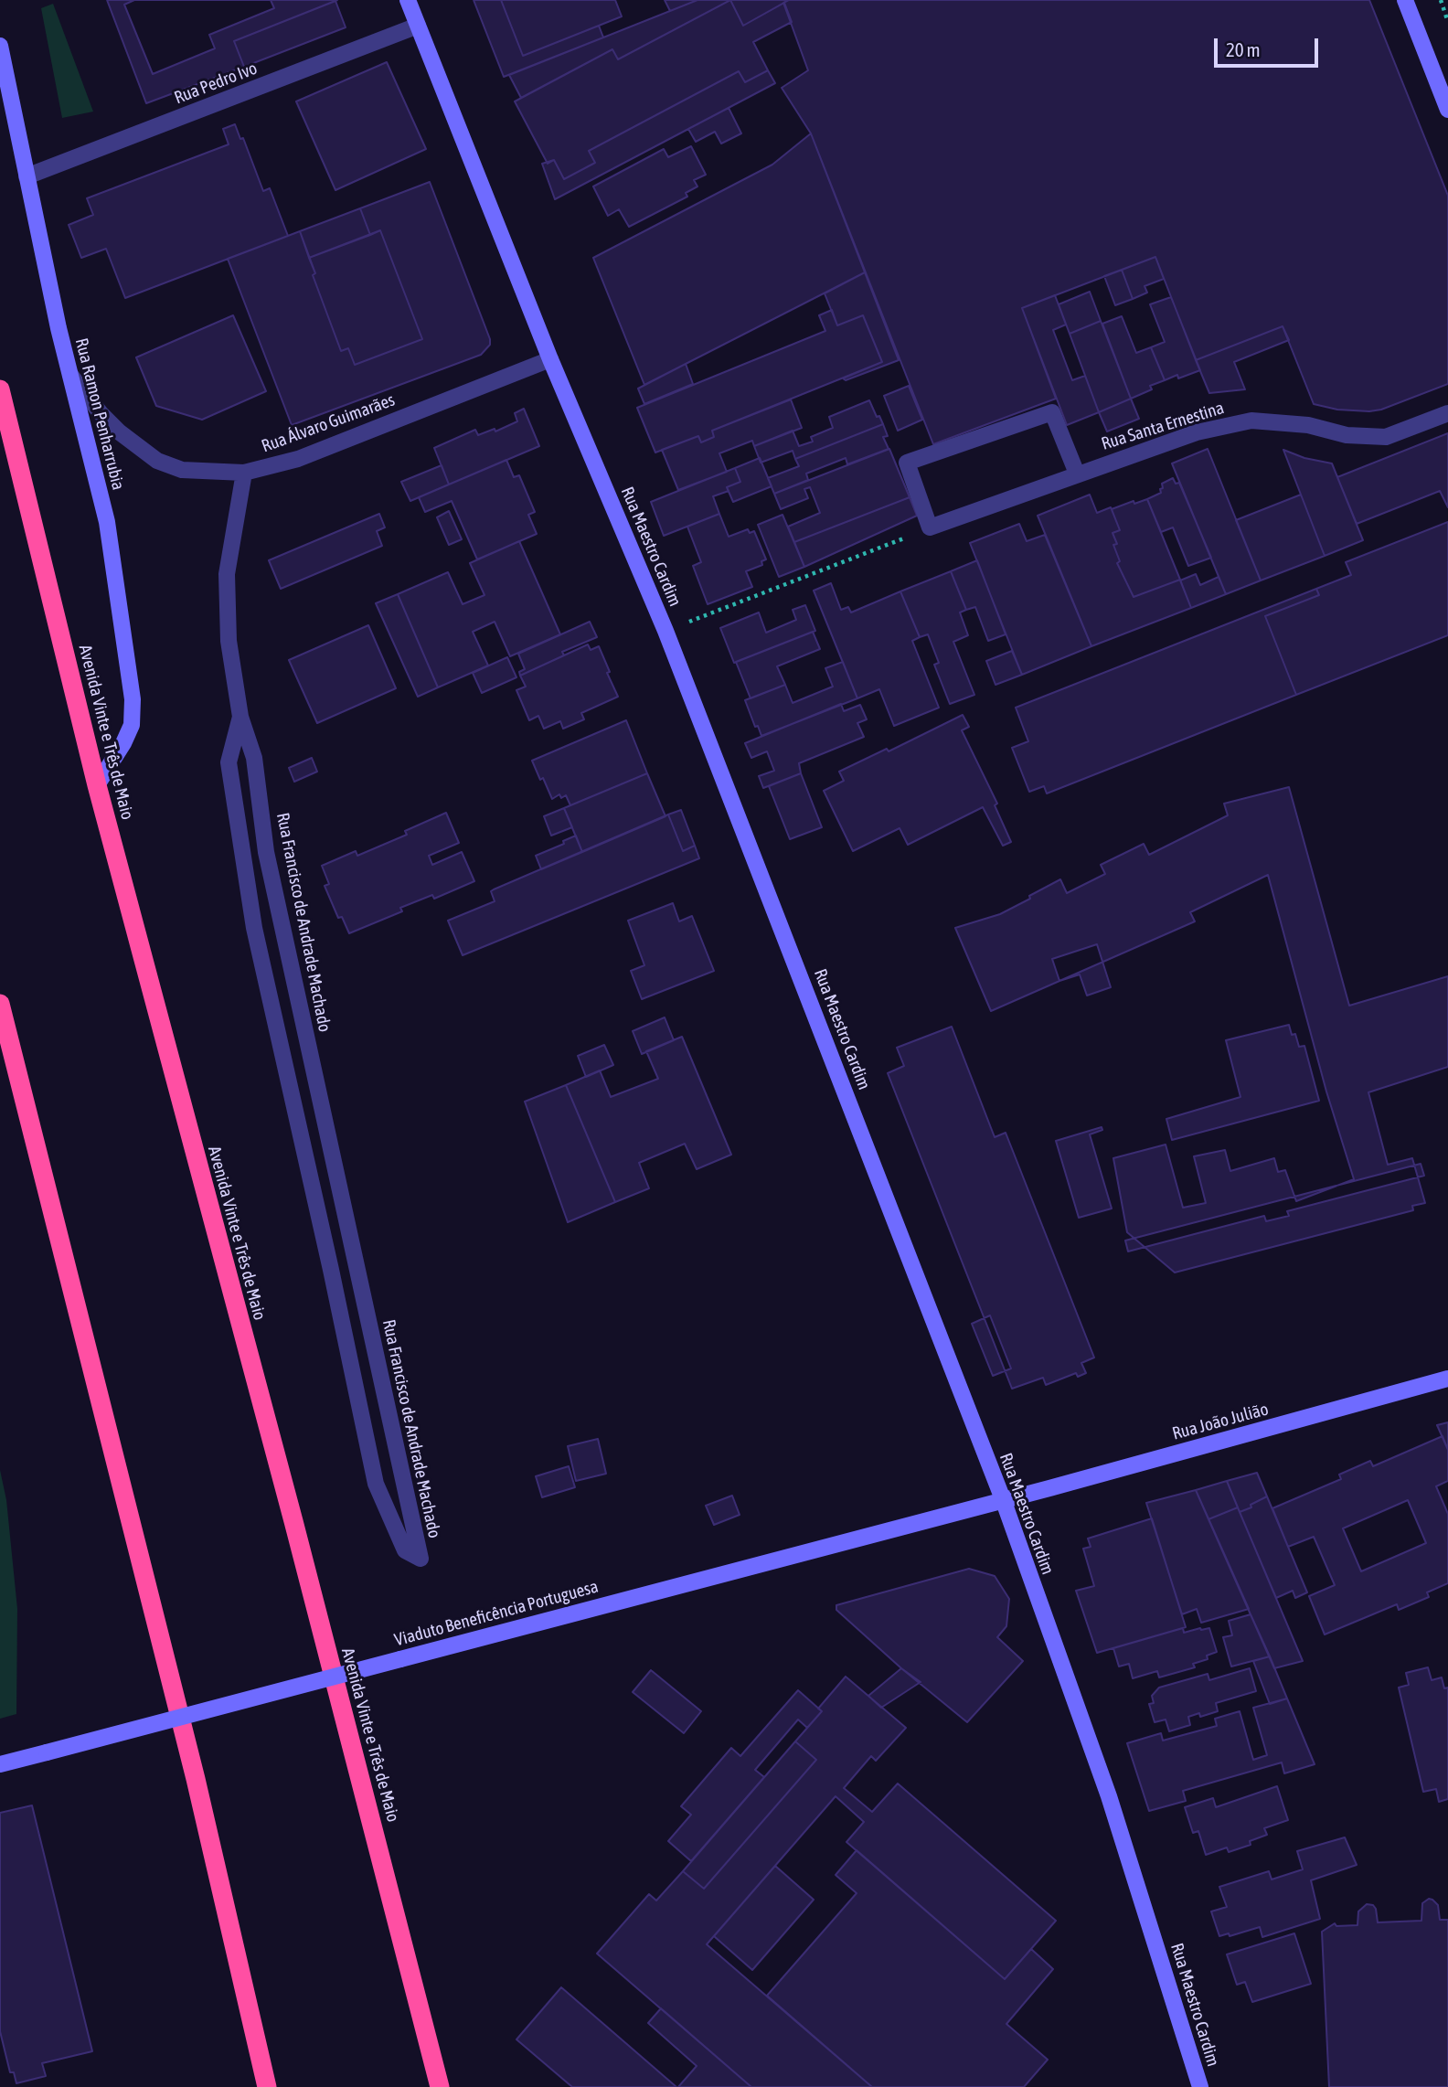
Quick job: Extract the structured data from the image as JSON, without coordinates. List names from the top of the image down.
{
  "streets": {
    "highway": ["Avenida Vinte e Três de Maio"],
    "main road": [
      "Rua Ramon Penharrubia",
      "Rua Maestro Cardim",
      "Rua João Julião",
      "Viaduto Beneficência Portuguesa"
    ],
    "street": [
      "Rua Pedro Ivo",
      "Rua Álvaro Guimarães",
      "Rua Santa Ernestina",
      "Rua Francisco de Andrade Machado"
    ]
  },
  "crossings": [
    ["Rua Pedro Ivo", "Rua Ramon Penharrubia"],
    ["Rua Pedro Ivo", "Rua Maestro Cardim"],
    ["Rua Ramon Penharrubia", "Rua Álvaro Guimarães"],
    ["Rua Ramon Penharrubia", "Avenida Vinte e Três de Maio"],
    ["Rua Álvaro Guimarães", "Rua Maestro Cardim"],
    ["Rua Álvaro Guimarães", "Rua Francisco de Andrade Machado"],
    ["Rua Maestro Cardim", "Rua João Julião"],
    ["Rua Maestro Cardim", "Viaduto Beneficência Portuguesa"],
    ["Rua João Julião", "Viaduto Beneficência Portuguesa"]
  ],
  "scale_bar": "20 m"
}
